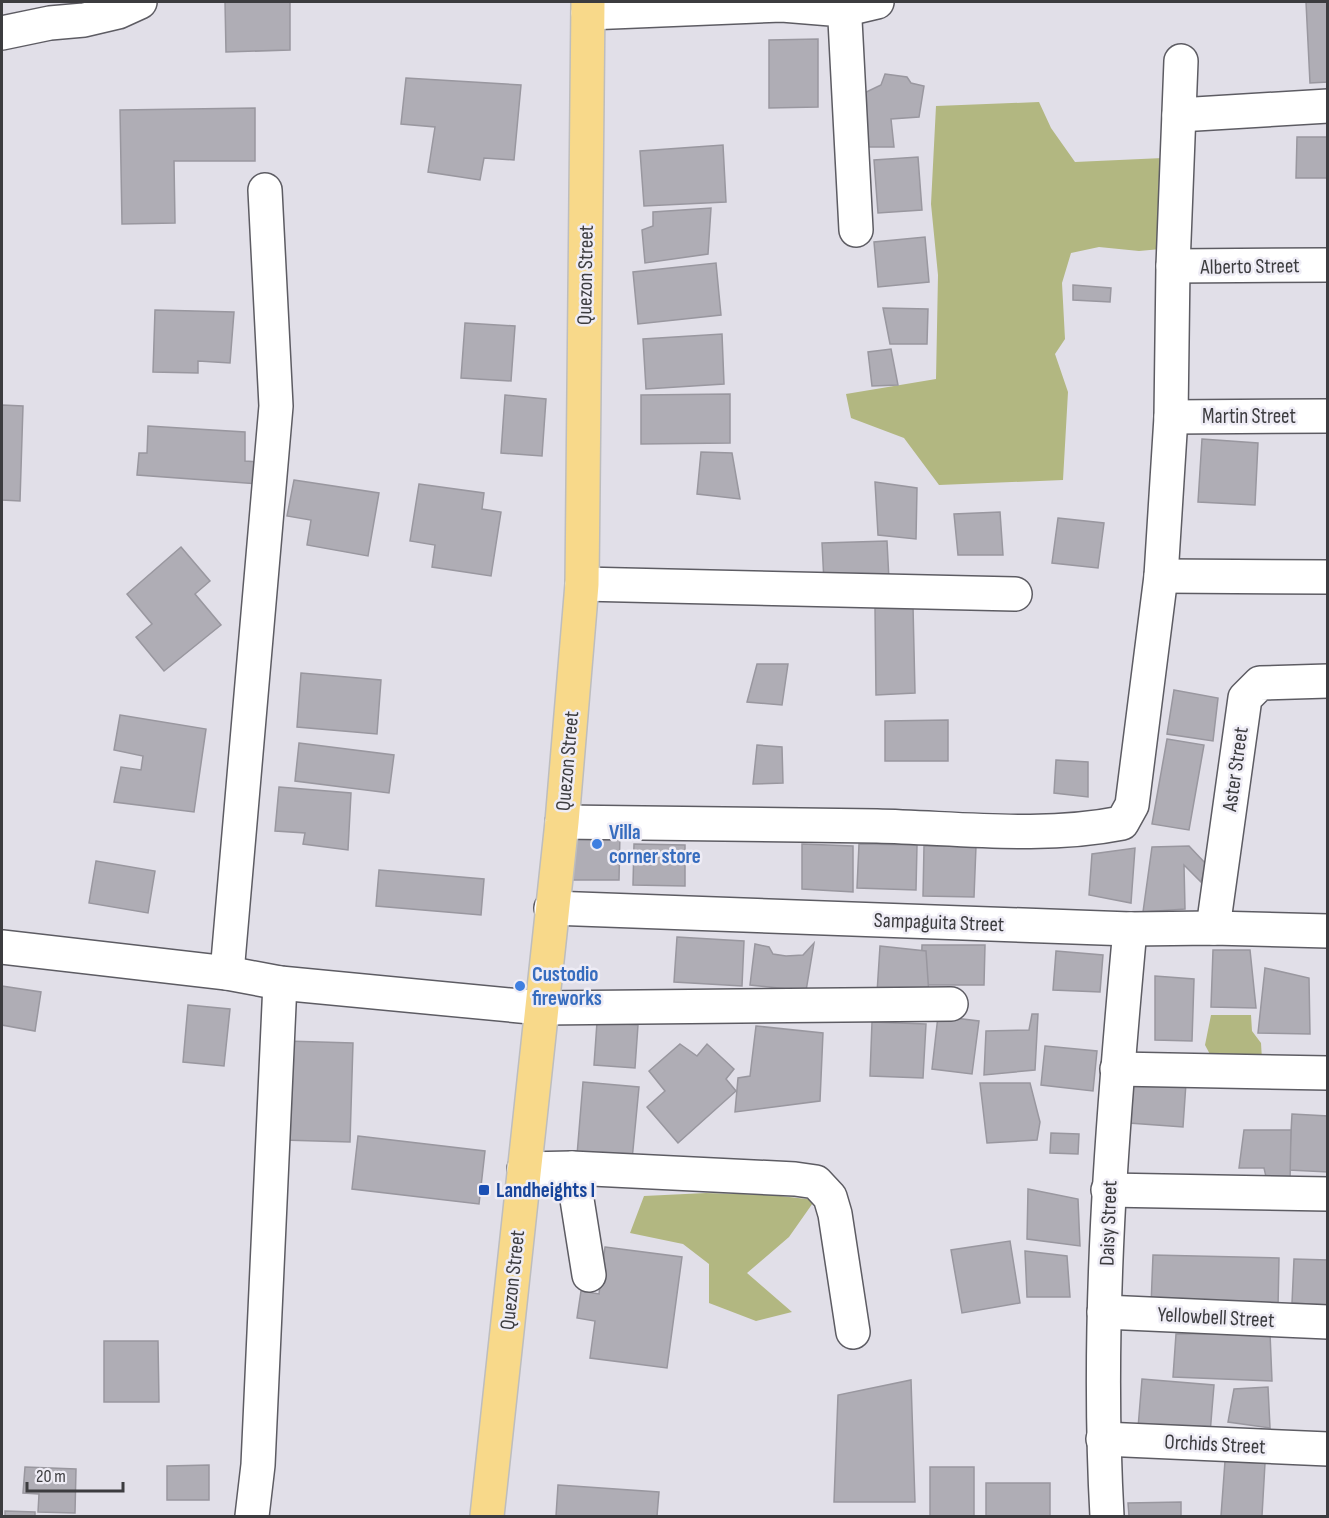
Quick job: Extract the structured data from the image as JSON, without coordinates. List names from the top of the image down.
{
  "streets": {
    "main road": ["Quezon Street"],
    "street": [
      "Alberto Street",
      "Martin Street",
      "Aster Street",
      "Sampaguita Street",
      "Daisy Street",
      "Yellowbell Street",
      "Orchids Street"
    ]
  },
  "crossings": [
    ["Quezon Street", "Sampaguita Street"],
    ["Aster Street", "Sampaguita Street"],
    ["Sampaguita Street", "Daisy Street"],
    ["Daisy Street", "Yellowbell Street"],
    ["Daisy Street", "Orchids Street"]
  ],
  "places": {
    "other": ["Villa corner store", "Custodio fireworks"],
    "transit": ["Landheights I"]
  },
  "scale_bar": "20 m"
}
